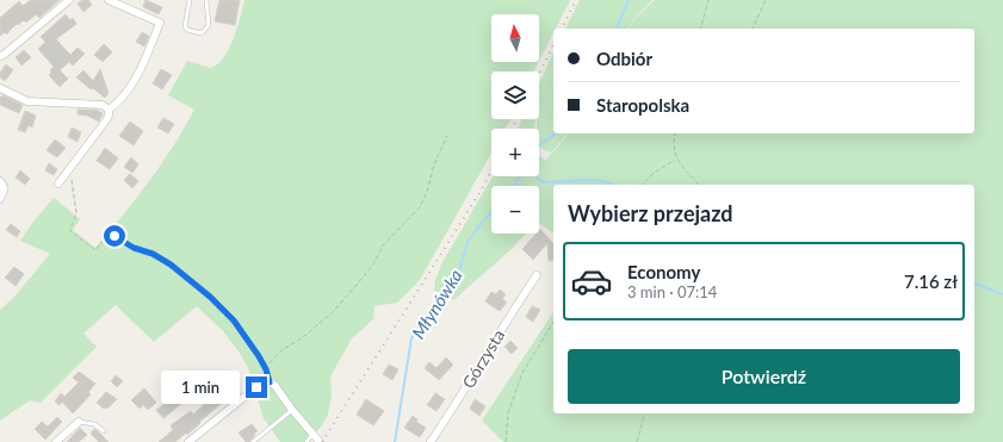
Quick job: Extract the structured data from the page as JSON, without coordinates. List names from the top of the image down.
{
  "streets": {
    "street": ["Górzysta"]
  },
  "water": ["Młynówka"],
  "north": "top",
  "page": {
    "map_buttons": ["+", "−"],
    "banner": ["Odbiór", "Staropolska"],
    "heading": "Wybierz przejazd",
    "list": [
      {
        "name": "Economy",
        "note": "3 min · 07:14",
        "value": "7.16 zł"
      }
    ],
    "buttons": "Potwierdź",
    "bubble": "1 min"
  }
}
